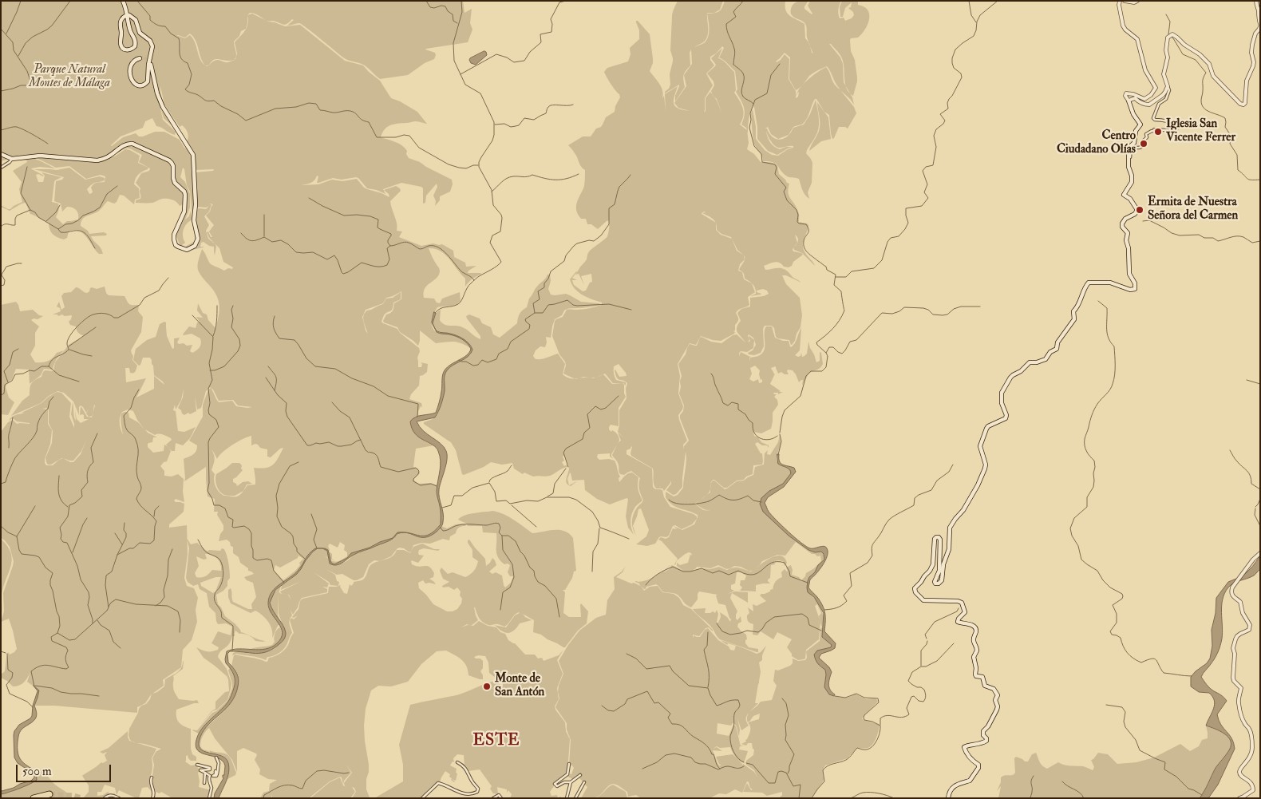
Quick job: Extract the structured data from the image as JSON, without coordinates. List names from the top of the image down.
{
  "districts": ["ESTE"],
  "parks": ["Parque Natural Montes de Málaga"],
  "places": [
    "Iglesia San Vicente Ferrer",
    "Centro Ciudadano Olías",
    "Ermita de Nuestra Señora del Carmen",
    "Monte de San Antón"
  ],
  "scale_bar": "500 m"
}
